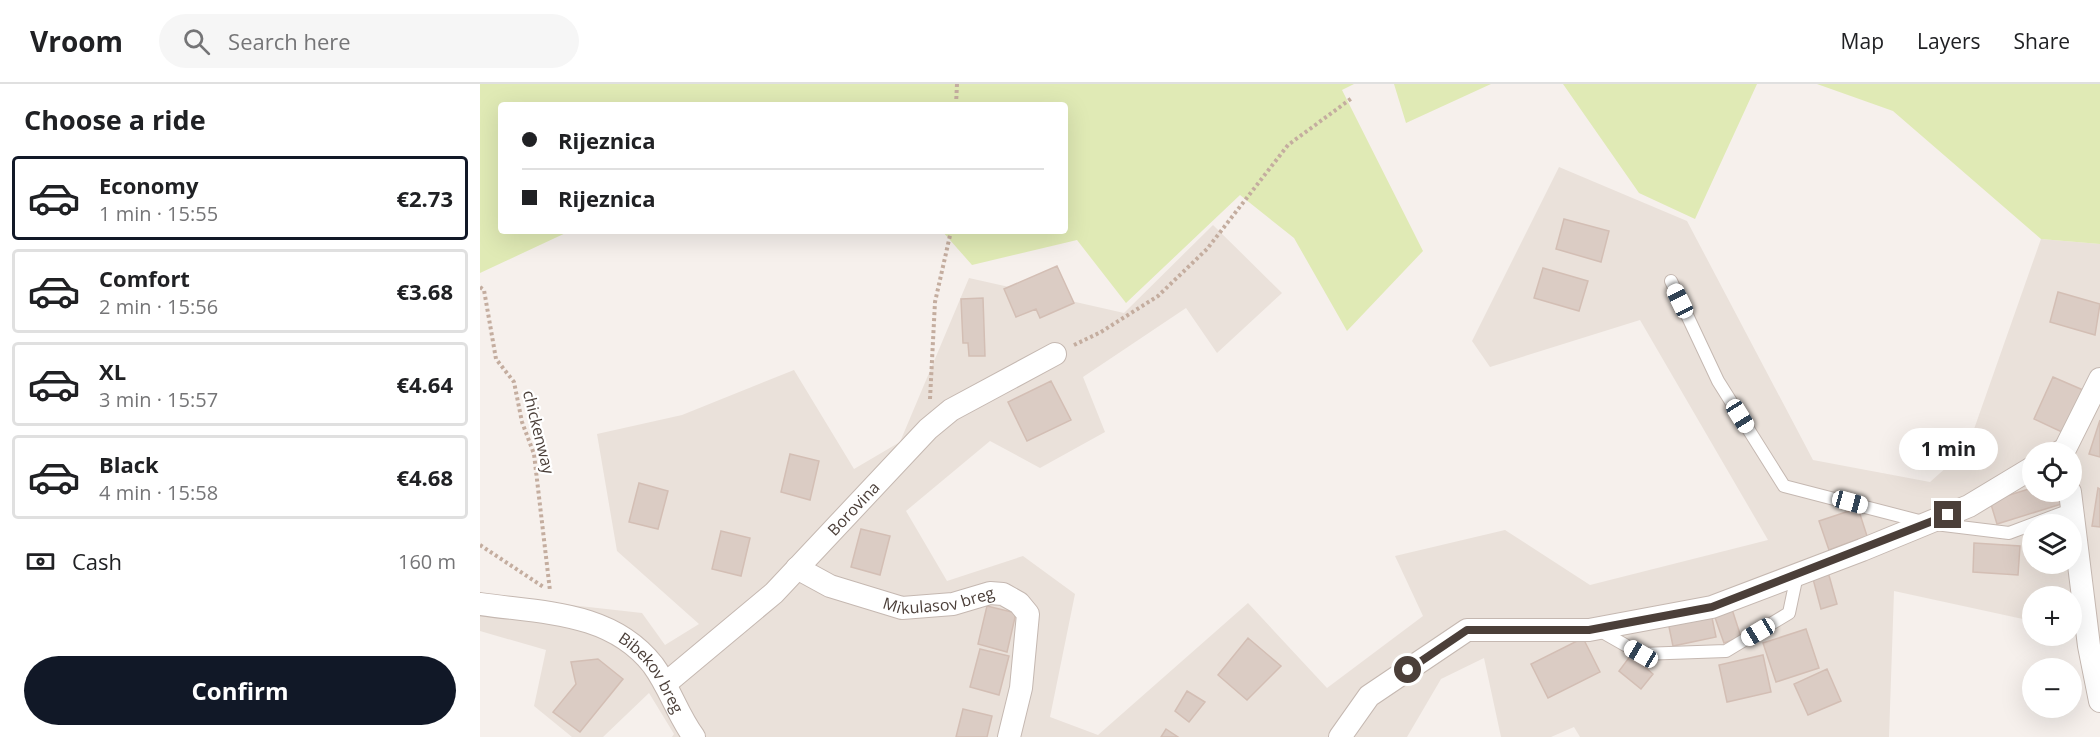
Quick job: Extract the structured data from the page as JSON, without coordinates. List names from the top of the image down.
{
  "streets": {
    "street": ["Borovina", "Mikulasov breg", "Bibekov breg"],
    "path": ["chickenway"]
  },
  "crossings": [
    ["Borovina", "Mikulasov breg"],
    ["Borovina", "Bibekov breg"]
  ],
  "page": {
    "header": "Vroom",
    "search": "Search here",
    "nav": ["Map", "Layers", "Share"],
    "heading": "Choose a ride",
    "banner": ["Rijeznica", "Rijeznica"],
    "list": [
      {
        "name": "Economy",
        "note": "1 min · 15:55",
        "value": "€2.73"
      },
      {
        "name": "Comfort",
        "note": "2 min · 15:56",
        "value": "€3.68"
      },
      {
        "name": "XL",
        "note": "3 min · 15:57",
        "value": "€4.64"
      },
      {
        "name": "Black",
        "note": "4 min · 15:58",
        "value": "€4.68"
      }
    ],
    "bubble": "1 min",
    "map_buttons": ["+", "−"],
    "pay": ["Cash", "160 m"],
    "buttons": "Confirm"
  }
}
